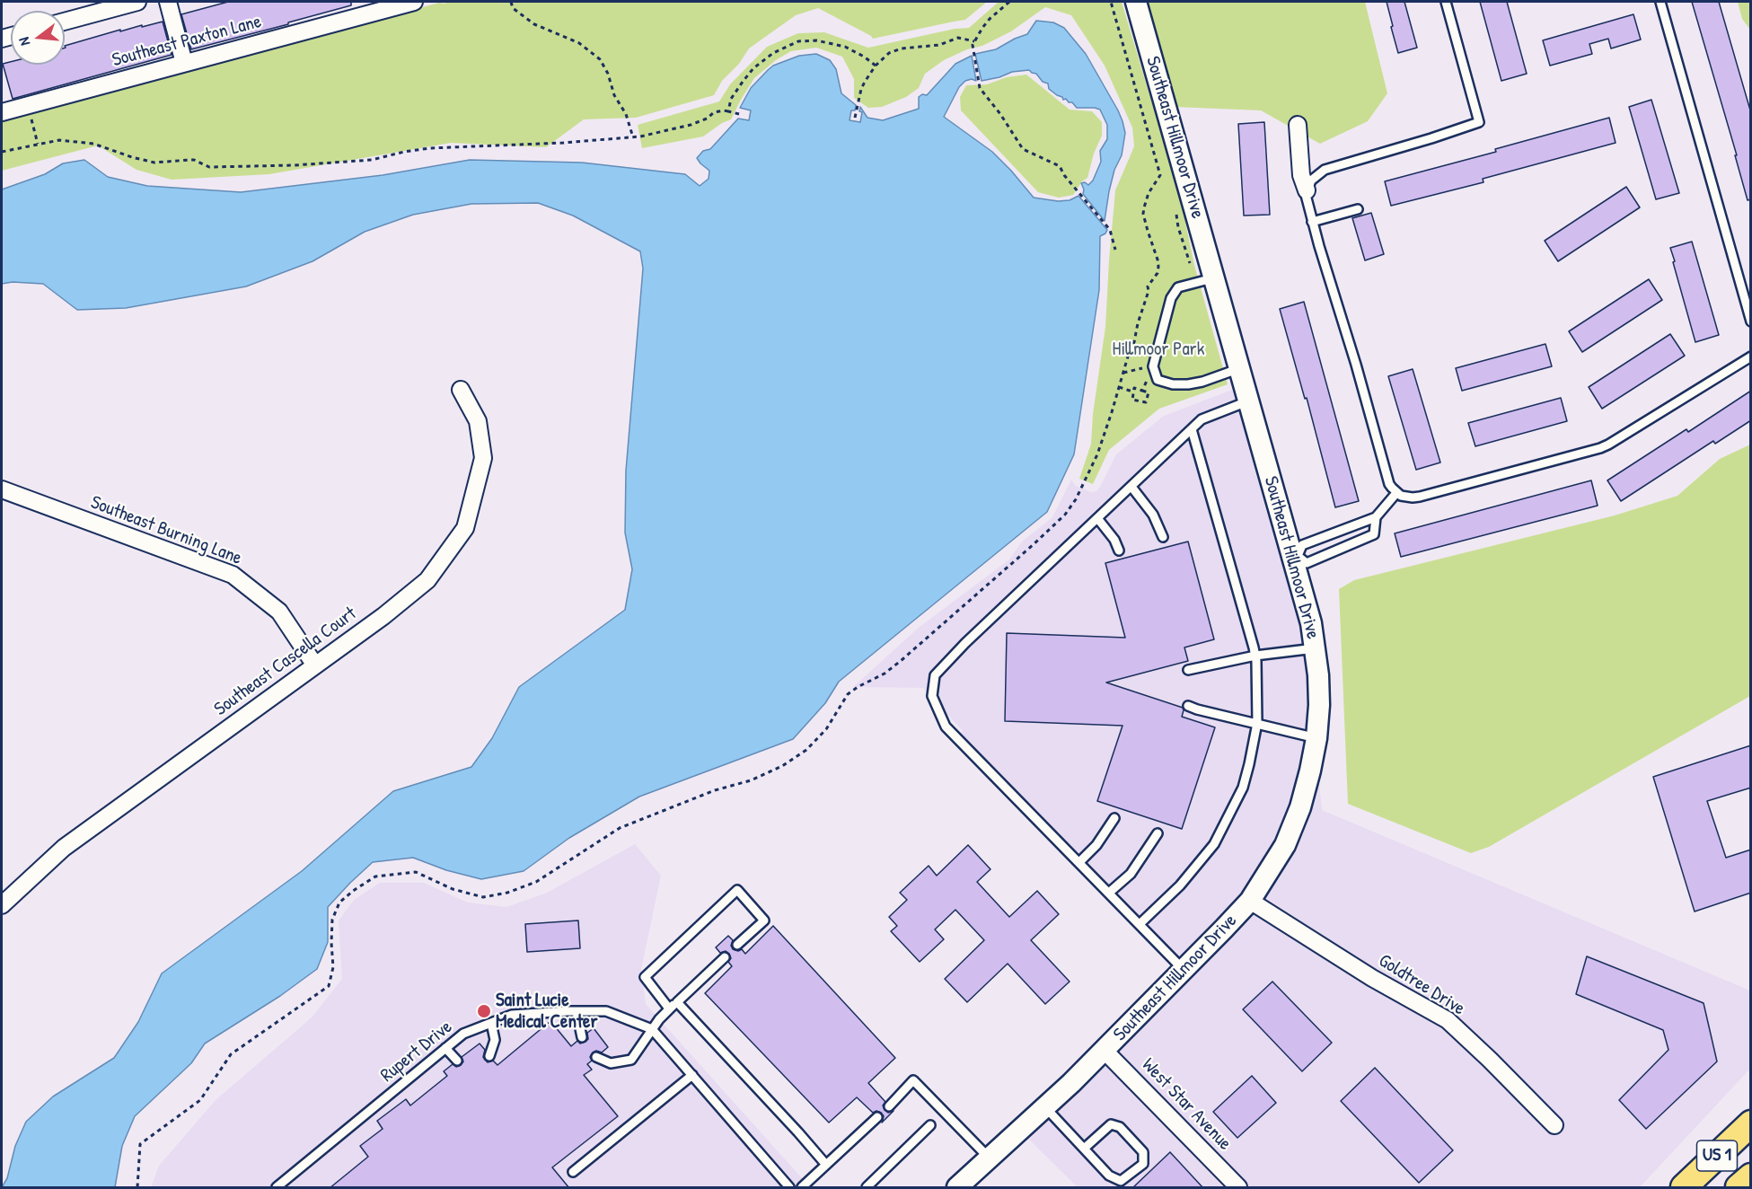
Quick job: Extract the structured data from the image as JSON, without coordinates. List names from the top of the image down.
{
  "streets": {
    "main road": ["US 1"],
    "street": [
      "Southeast Paxton Lane",
      "Southeast Hillmoor Drive",
      "Southeast Burning Lane",
      "Southeast Cascella Court",
      "Goldtree Drive",
      "West Star Avenue"
    ],
    "lane": ["Rupert Drive"]
  },
  "crossings": [
    ["Southeast Hillmoor Drive", "Goldtree Drive"],
    ["Southeast Hillmoor Drive", "West Star Avenue"],
    ["Southeast Burning Lane", "Southeast Cascella Court"]
  ],
  "parks": ["Hillmoor Park"],
  "places": ["Saint Lucie Medical Center"],
  "north": "left"
}
